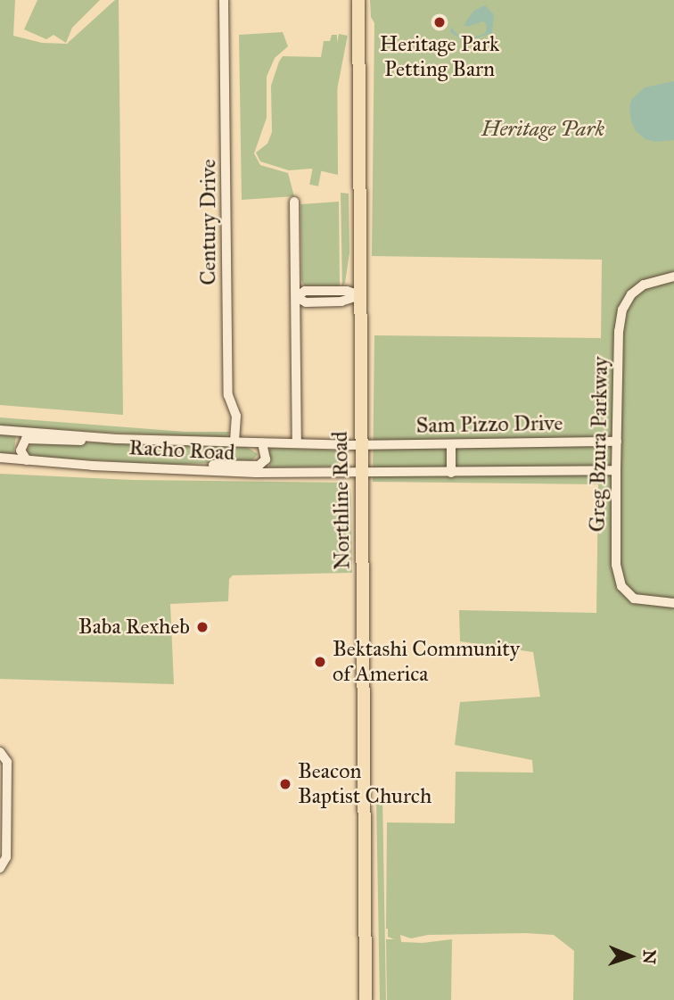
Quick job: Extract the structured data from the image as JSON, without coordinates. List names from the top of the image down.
{
  "streets": {
    "main road": ["Northline Road"],
    "street": [
      "Century Drive",
      "Sam Pizzo Drive",
      "Greg Bzura Parkway",
      "Racho Road"
    ]
  },
  "crossings": [
    ["Century Drive", "Racho Road"],
    ["Sam Pizzo Drive", "Greg Bzura Parkway"],
    ["Sam Pizzo Drive", "Racho Road"],
    ["Sam Pizzo Drive", "Northline Road"],
    ["Racho Road", "Northline Road"]
  ],
  "parks": ["Heritage Park"],
  "places": [
    "Heritage Park Petting Barn",
    "Baba Rexheb",
    "Bektashi Community of America",
    "Beacon Baptist Church"
  ],
  "north": "right"
}
